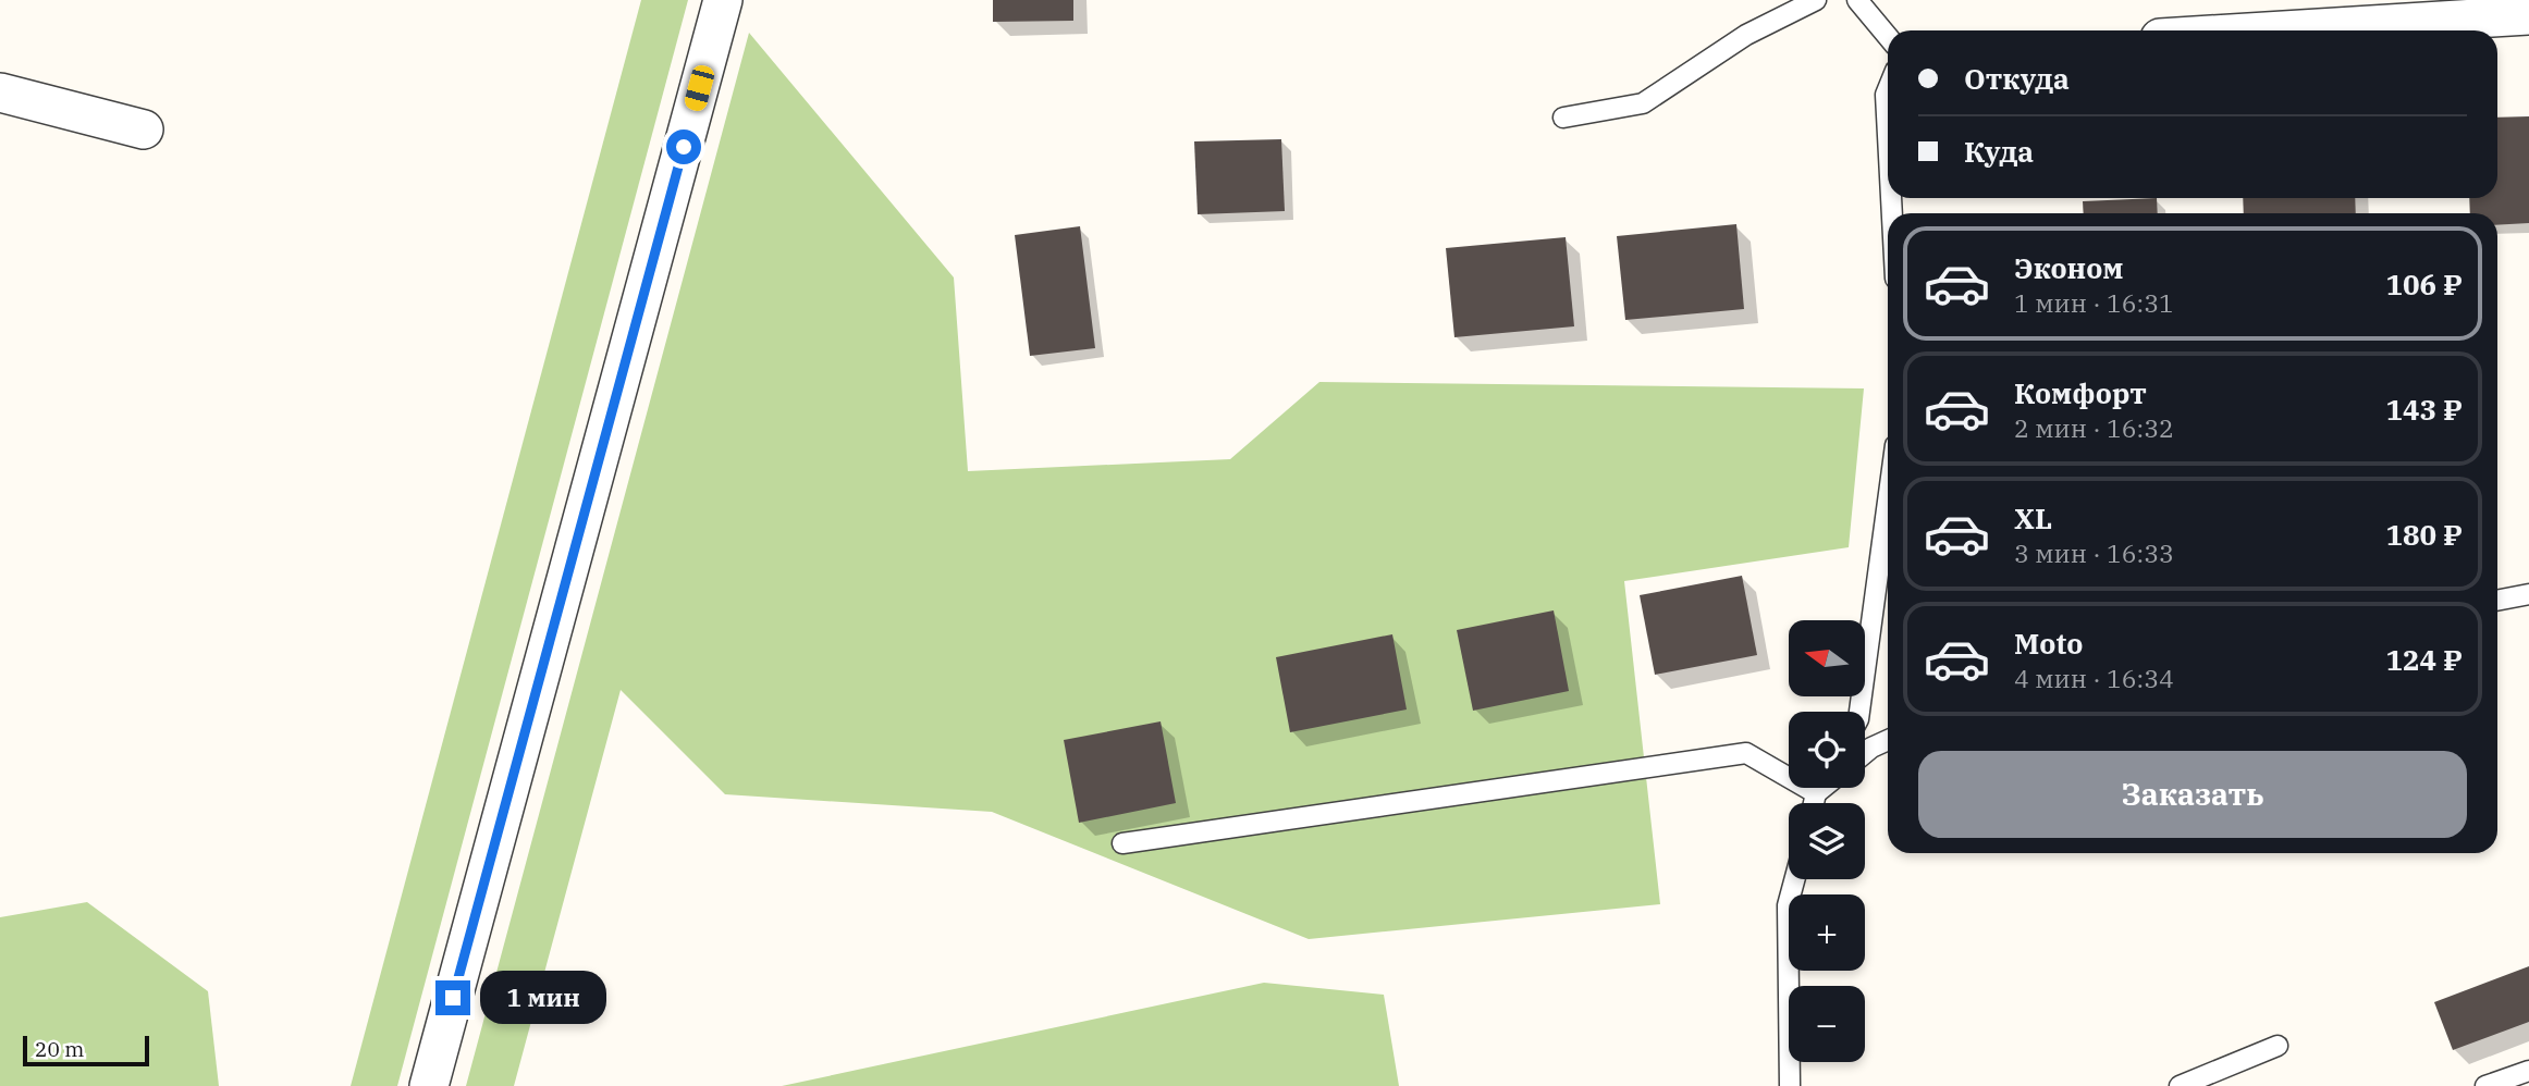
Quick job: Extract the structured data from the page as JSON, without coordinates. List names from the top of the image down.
{
  "scale_bar": "20 m",
  "north": "left",
  "page": {
    "banner": ["Откуда", "Куда"],
    "list": [
      {
        "name": "Эконом",
        "note": "1 мин · 16:31",
        "value": "106 ₽"
      },
      {
        "name": "Комфорт",
        "note": "2 мин · 16:32",
        "value": "143 ₽"
      },
      {
        "name": "XL",
        "note": "3 мин · 16:33",
        "value": "180 ₽"
      },
      {
        "name": "Moto",
        "note": "4 мин · 16:34",
        "value": "124 ₽"
      }
    ],
    "map_buttons": ["+", "−"],
    "buttons": "Заказать",
    "bubble": "1 мин",
    "scale": "20 m"
  }
}
